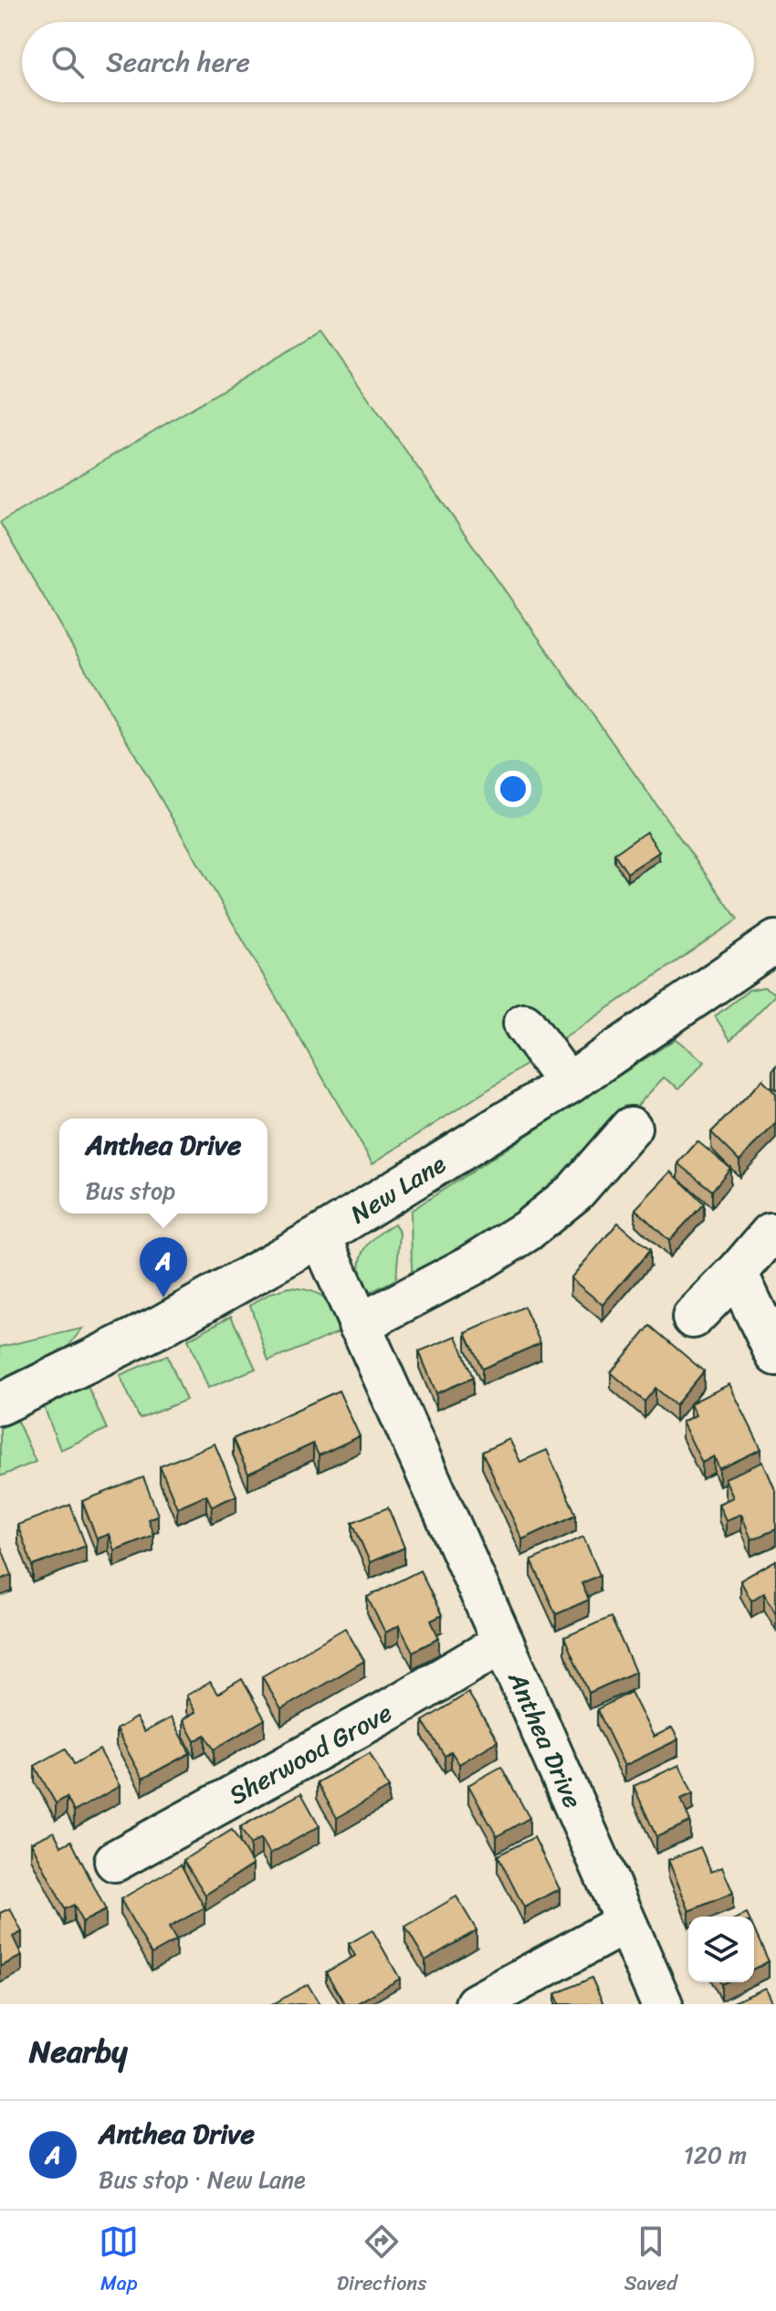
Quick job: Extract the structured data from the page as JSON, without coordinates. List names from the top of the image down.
{
  "streets": {
    "street": ["New Lane", "Anthea Drive", "Sherwood Grove"]
  },
  "crossings": [
    ["New Lane", "Anthea Drive"],
    ["Anthea Drive", "Sherwood Grove"]
  ],
  "page": {
    "search": "Search here",
    "popup": ["Anthea Drive", "Bus stop"],
    "pins": "A",
    "heading": "Nearby",
    "list": [
      {
        "mark": "A",
        "name": "Anthea Drive",
        "note": "Bus stop · New Lane",
        "value": "120 m"
      }
    ],
    "nav": ["Map", "Directions", "Saved"]
  }
}
